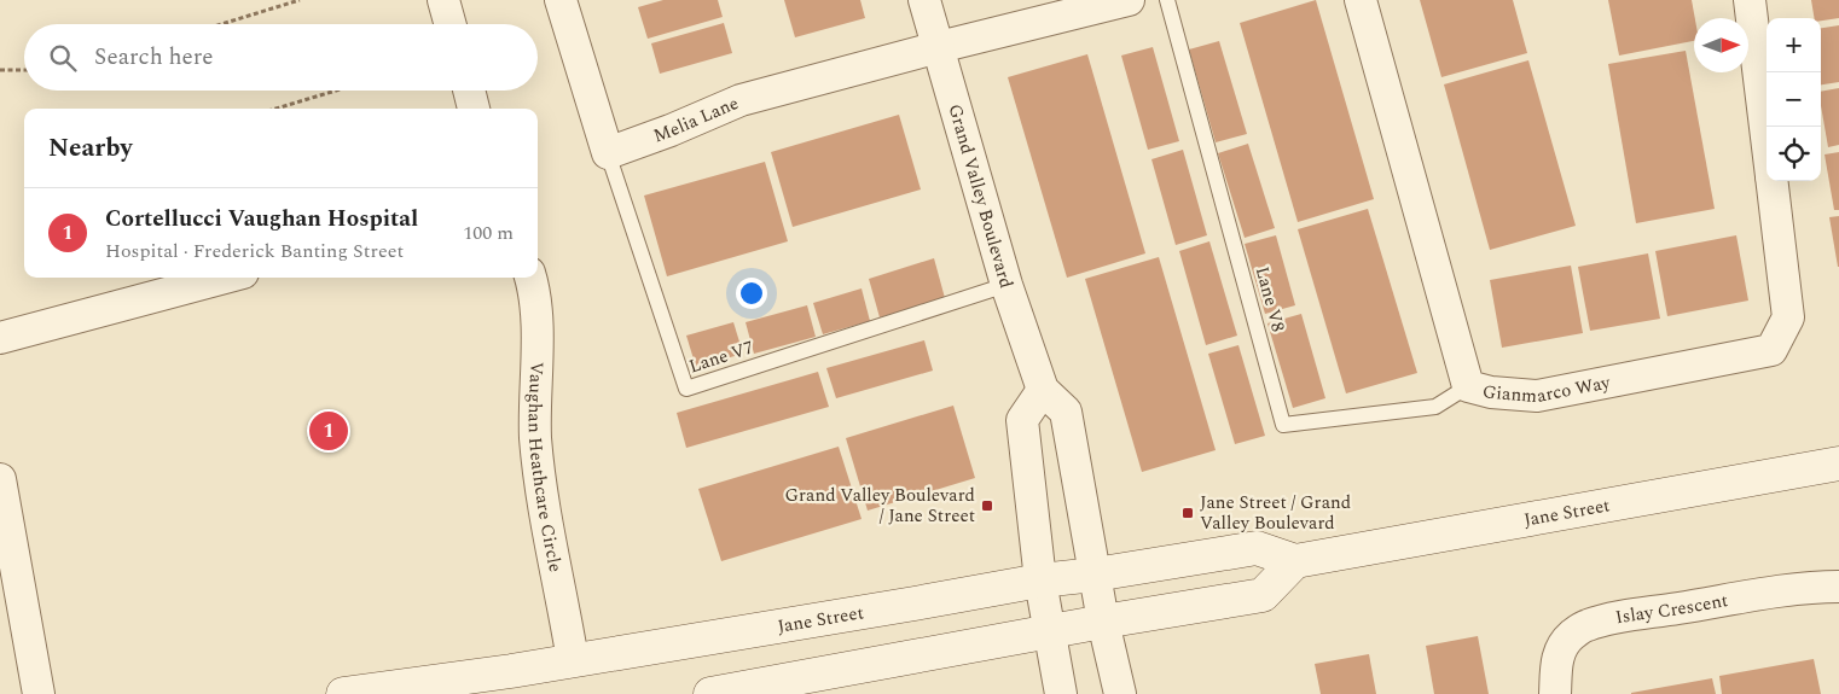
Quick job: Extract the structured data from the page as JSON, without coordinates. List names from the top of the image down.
{
  "streets": {
    "main road": ["Jane Street"],
    "street": [
      "Melia Lane",
      "Grand Valley Boulevard",
      "Gianmarco Way",
      "Vaughan Heathcare Circle",
      "Islay Crescent"
    ],
    "lane": ["Lane V8", "Lane V7"]
  },
  "crossings": [
    ["Melia Lane", "Grand Valley Boulevard"],
    ["Melia Lane", "Lane V7"],
    ["Grand Valley Boulevard", "Lane V7"],
    ["Grand Valley Boulevard", "Jane Street"],
    ["Lane V8", "Gianmarco Way"],
    ["Vaughan Heathcare Circle", "Jane Street"]
  ],
  "places": {
    "transit": ["Grand Valley Boulevard / Jane Street", "Jane Street / Grand Valley Boulevard"]
  },
  "north": "right",
  "page": {
    "map_buttons": ["+", "−"],
    "search": "Search here",
    "heading": "Nearby",
    "list": [
      {
        "mark": "1",
        "name": "Cortellucci Vaughan Hospital",
        "note": "Hospital · Frederick Banting Street",
        "value": "100 m"
      }
    ],
    "pins": "1"
  }
}
